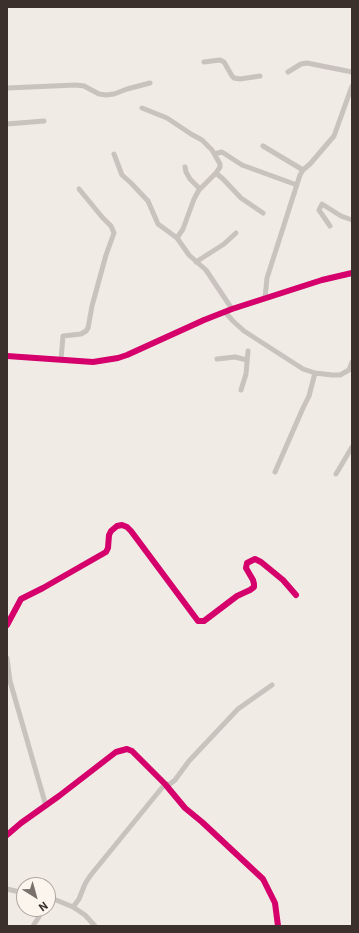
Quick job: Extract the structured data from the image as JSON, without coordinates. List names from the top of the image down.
{
  "north": "bottom right"
}
